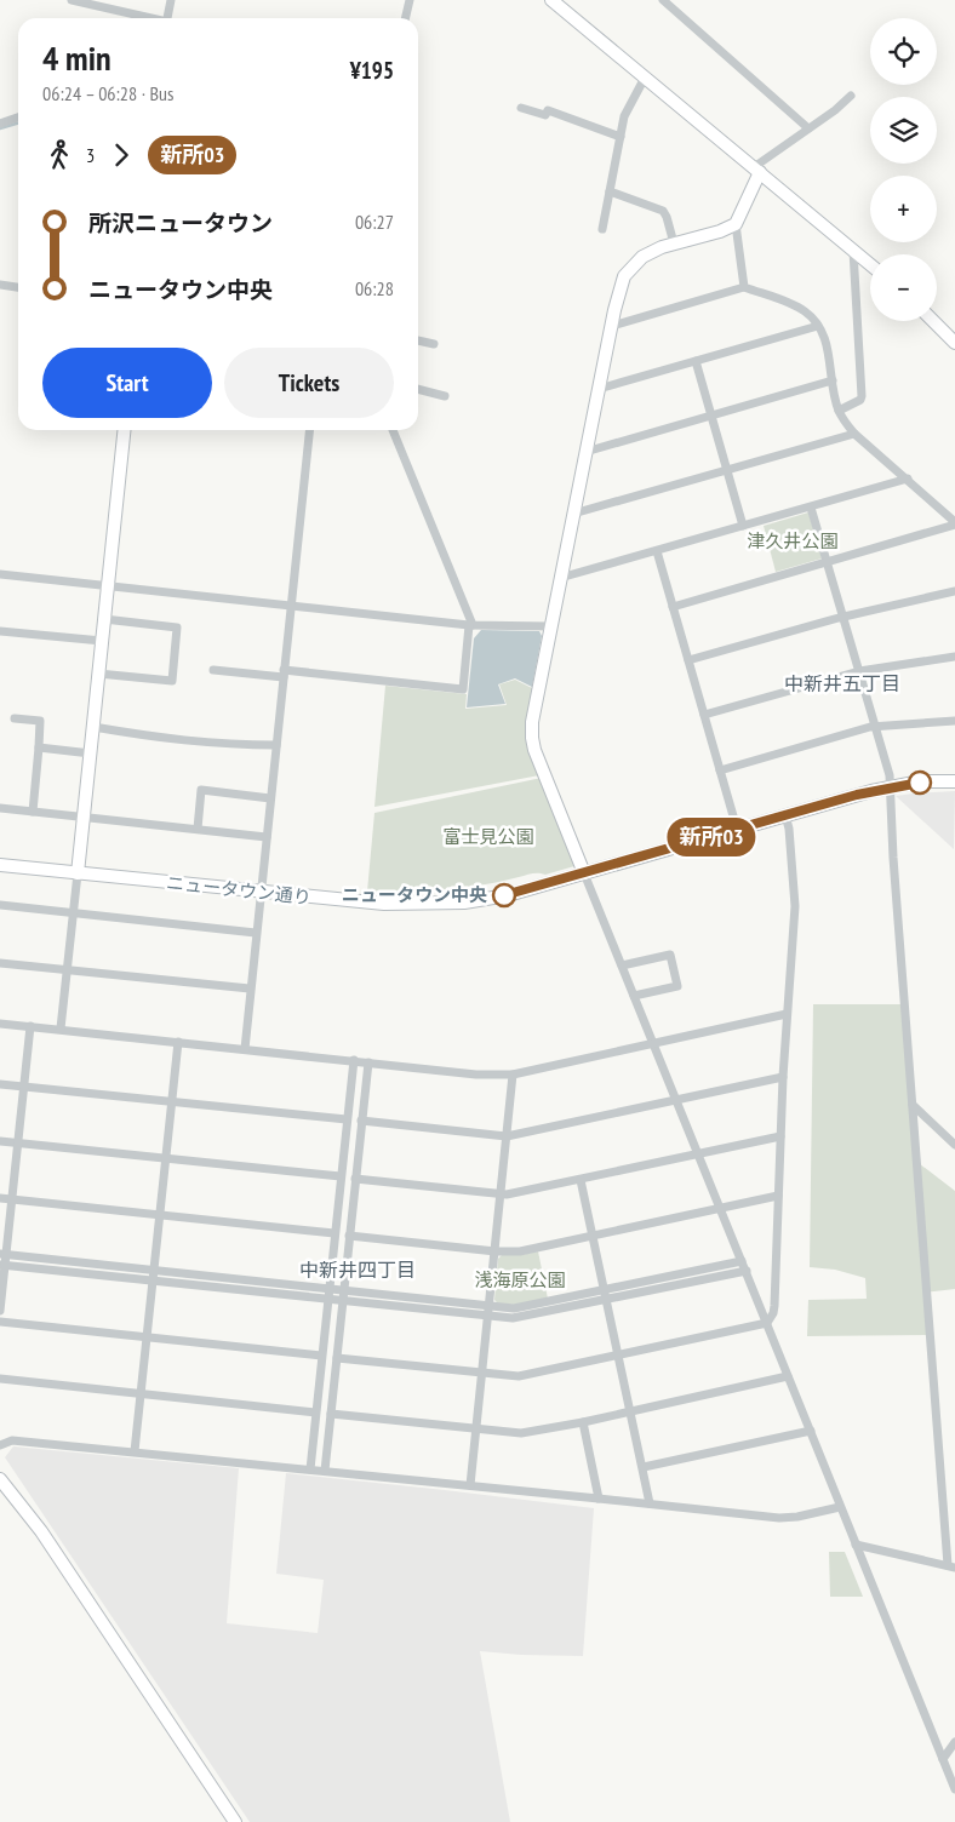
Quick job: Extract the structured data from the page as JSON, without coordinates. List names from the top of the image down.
{
  "streets": {
    "street": ["ニュータウン通り"]
  },
  "districts": ["中新井五丁目", "中新井四丁目"],
  "parks": ["津久井公園", "富士見公園", "浅海原公園"],
  "places": ["ニュータウン中央"],
  "lines": ["bus line 新所03"],
  "page": {
    "on_map": "新所03",
    "map_buttons": ["+", "−"],
    "heading": ["4 min", "06:24 – 06:28 · Bus", "¥195"],
    "legs": ["3", "新所03"],
    "list": [
      {
        "name": "所沢ニュータウン",
        "value": "06:27"
      },
      {
        "name": "ニュータウン中央",
        "value": "06:28"
      }
    ],
    "buttons": ["Start", "Tickets"]
  }
}
